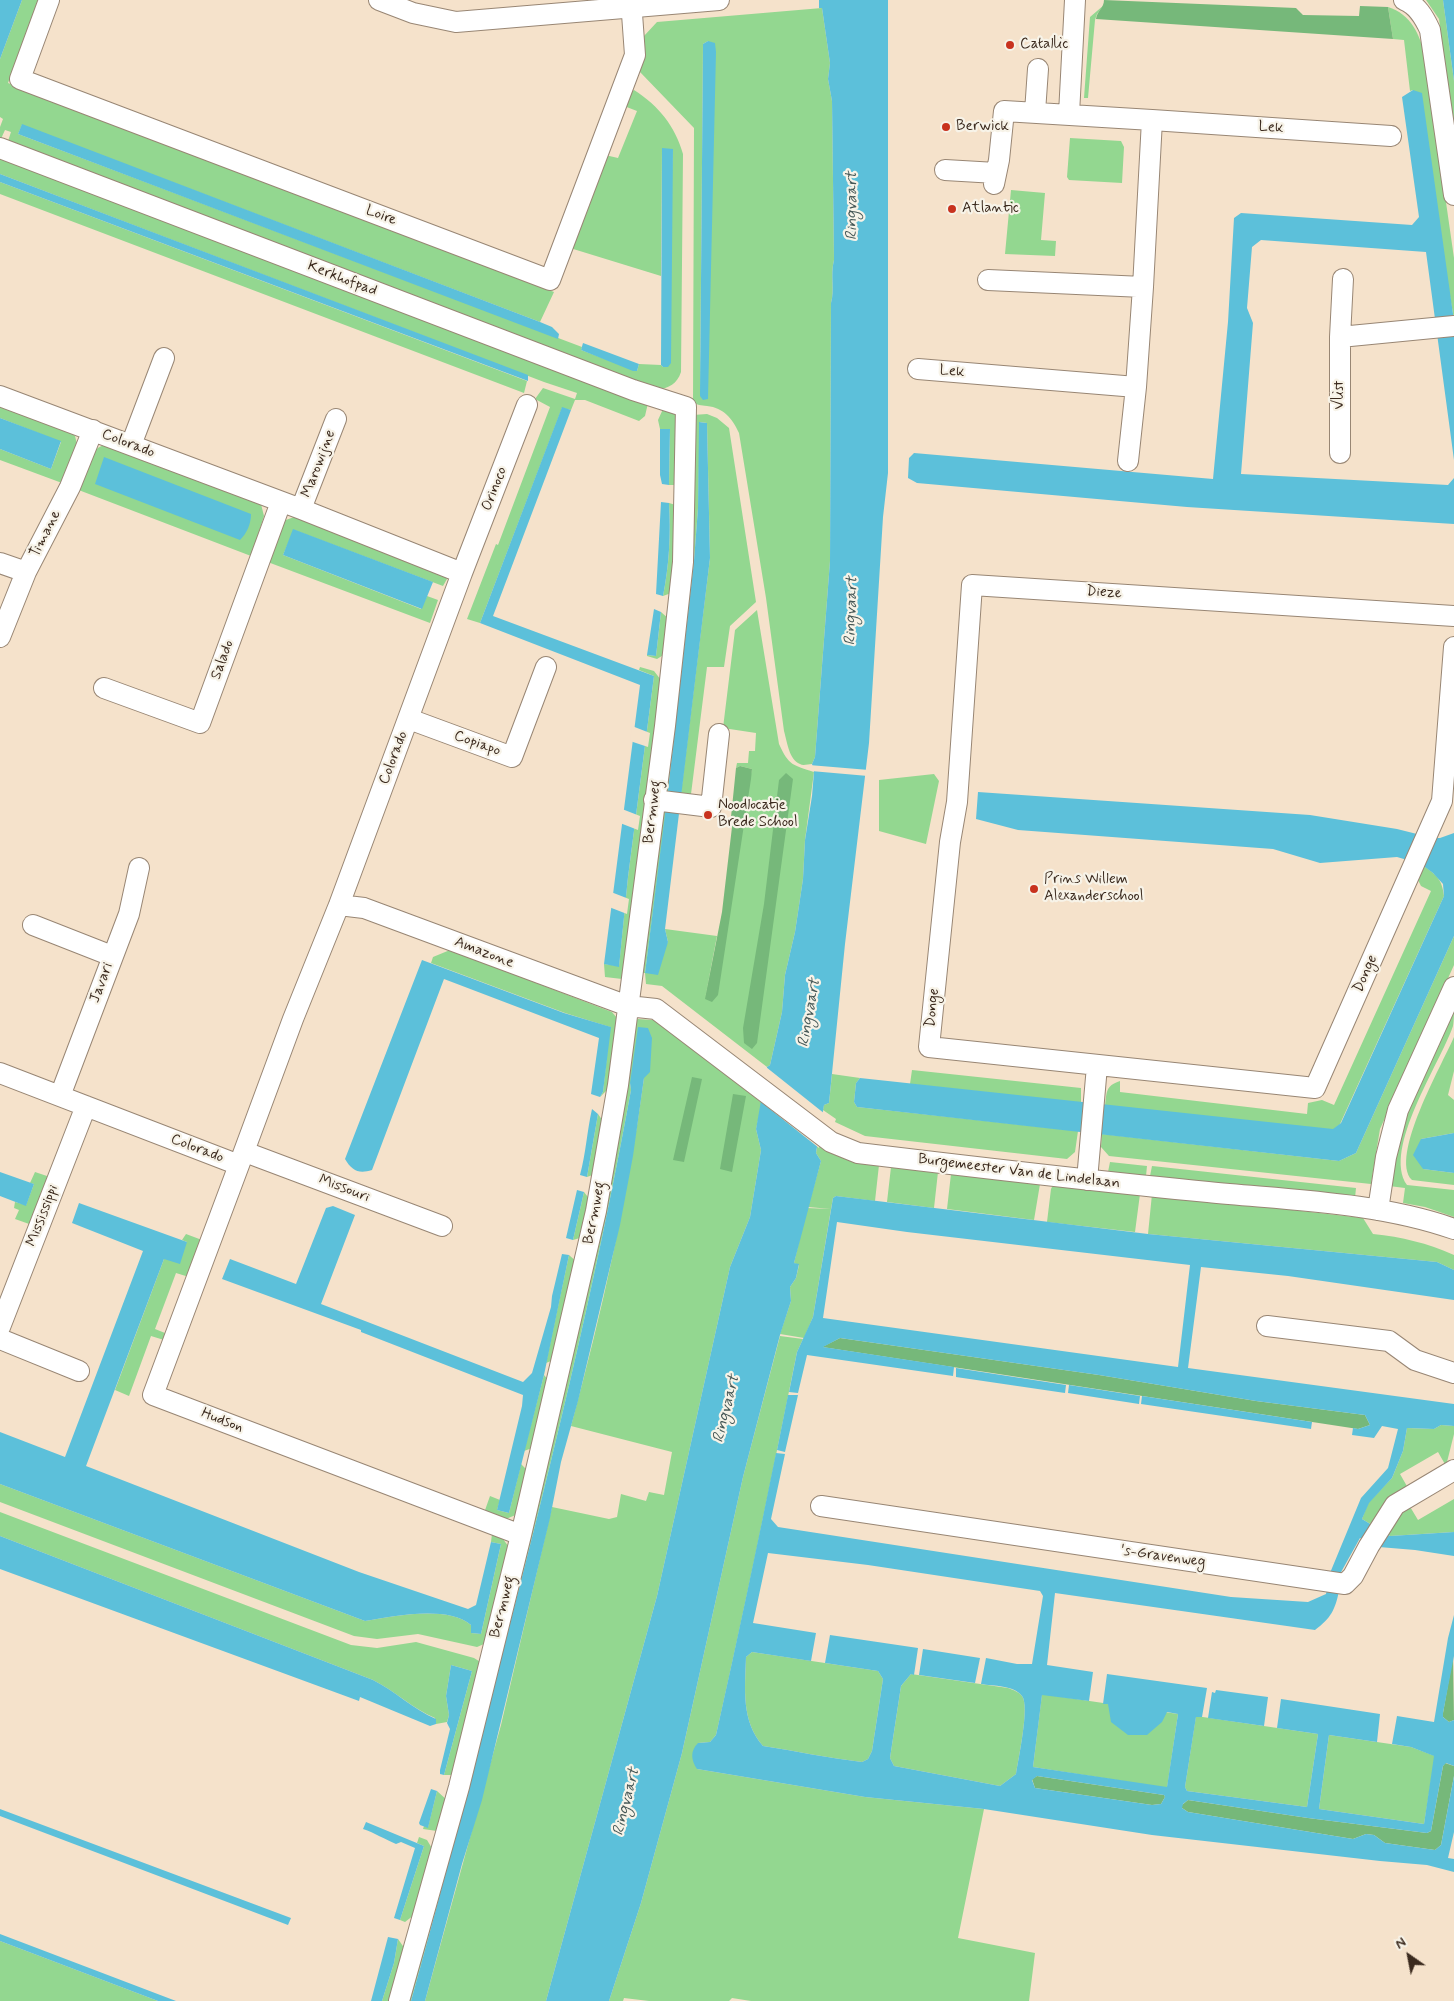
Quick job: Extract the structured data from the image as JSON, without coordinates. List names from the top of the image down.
{
  "streets": {
    "street": [
      "Lek",
      "Loire",
      "Kerkhofpad",
      "Vlist",
      "Colorado",
      "Marowijne",
      "Orinoco",
      "Timane",
      "Dieze",
      "Salado",
      "Copiapo",
      "Bermweg",
      "Amazone",
      "Donge",
      "Javari",
      "Burgemeester Van de Lindelaan",
      "Missouri",
      "Mississippi",
      "Hudson",
      "'s-Gravenweg"
    ]
  },
  "crossings": [
    ["Kerkhofpad", "Bermweg"],
    ["Colorado", "Marowijne"],
    ["Colorado", "Orinoco"],
    ["Colorado", "Timane"],
    ["Colorado", "Salado"],
    ["Colorado", "Copiapo"],
    ["Colorado", "Amazone"],
    ["Colorado", "Javari"],
    ["Colorado", "Missouri"],
    ["Colorado", "Mississippi"],
    ["Colorado", "Hudson"],
    ["Dieze", "Donge"],
    ["Bermweg", "Amazone"],
    ["Bermweg", "Burgemeester Van de Lindelaan"],
    ["Bermweg", "Hudson"],
    ["Amazone", "Burgemeester Van de Lindelaan"],
    ["Missouri", "Hudson"]
  ],
  "water": ["Ringvaart"],
  "places": [
    "Catallic",
    "Berwick",
    "Atlantic",
    "Noodlocatie Brede School",
    "Prins Willem Alexanderschool"
  ],
  "north": "top left"
}
